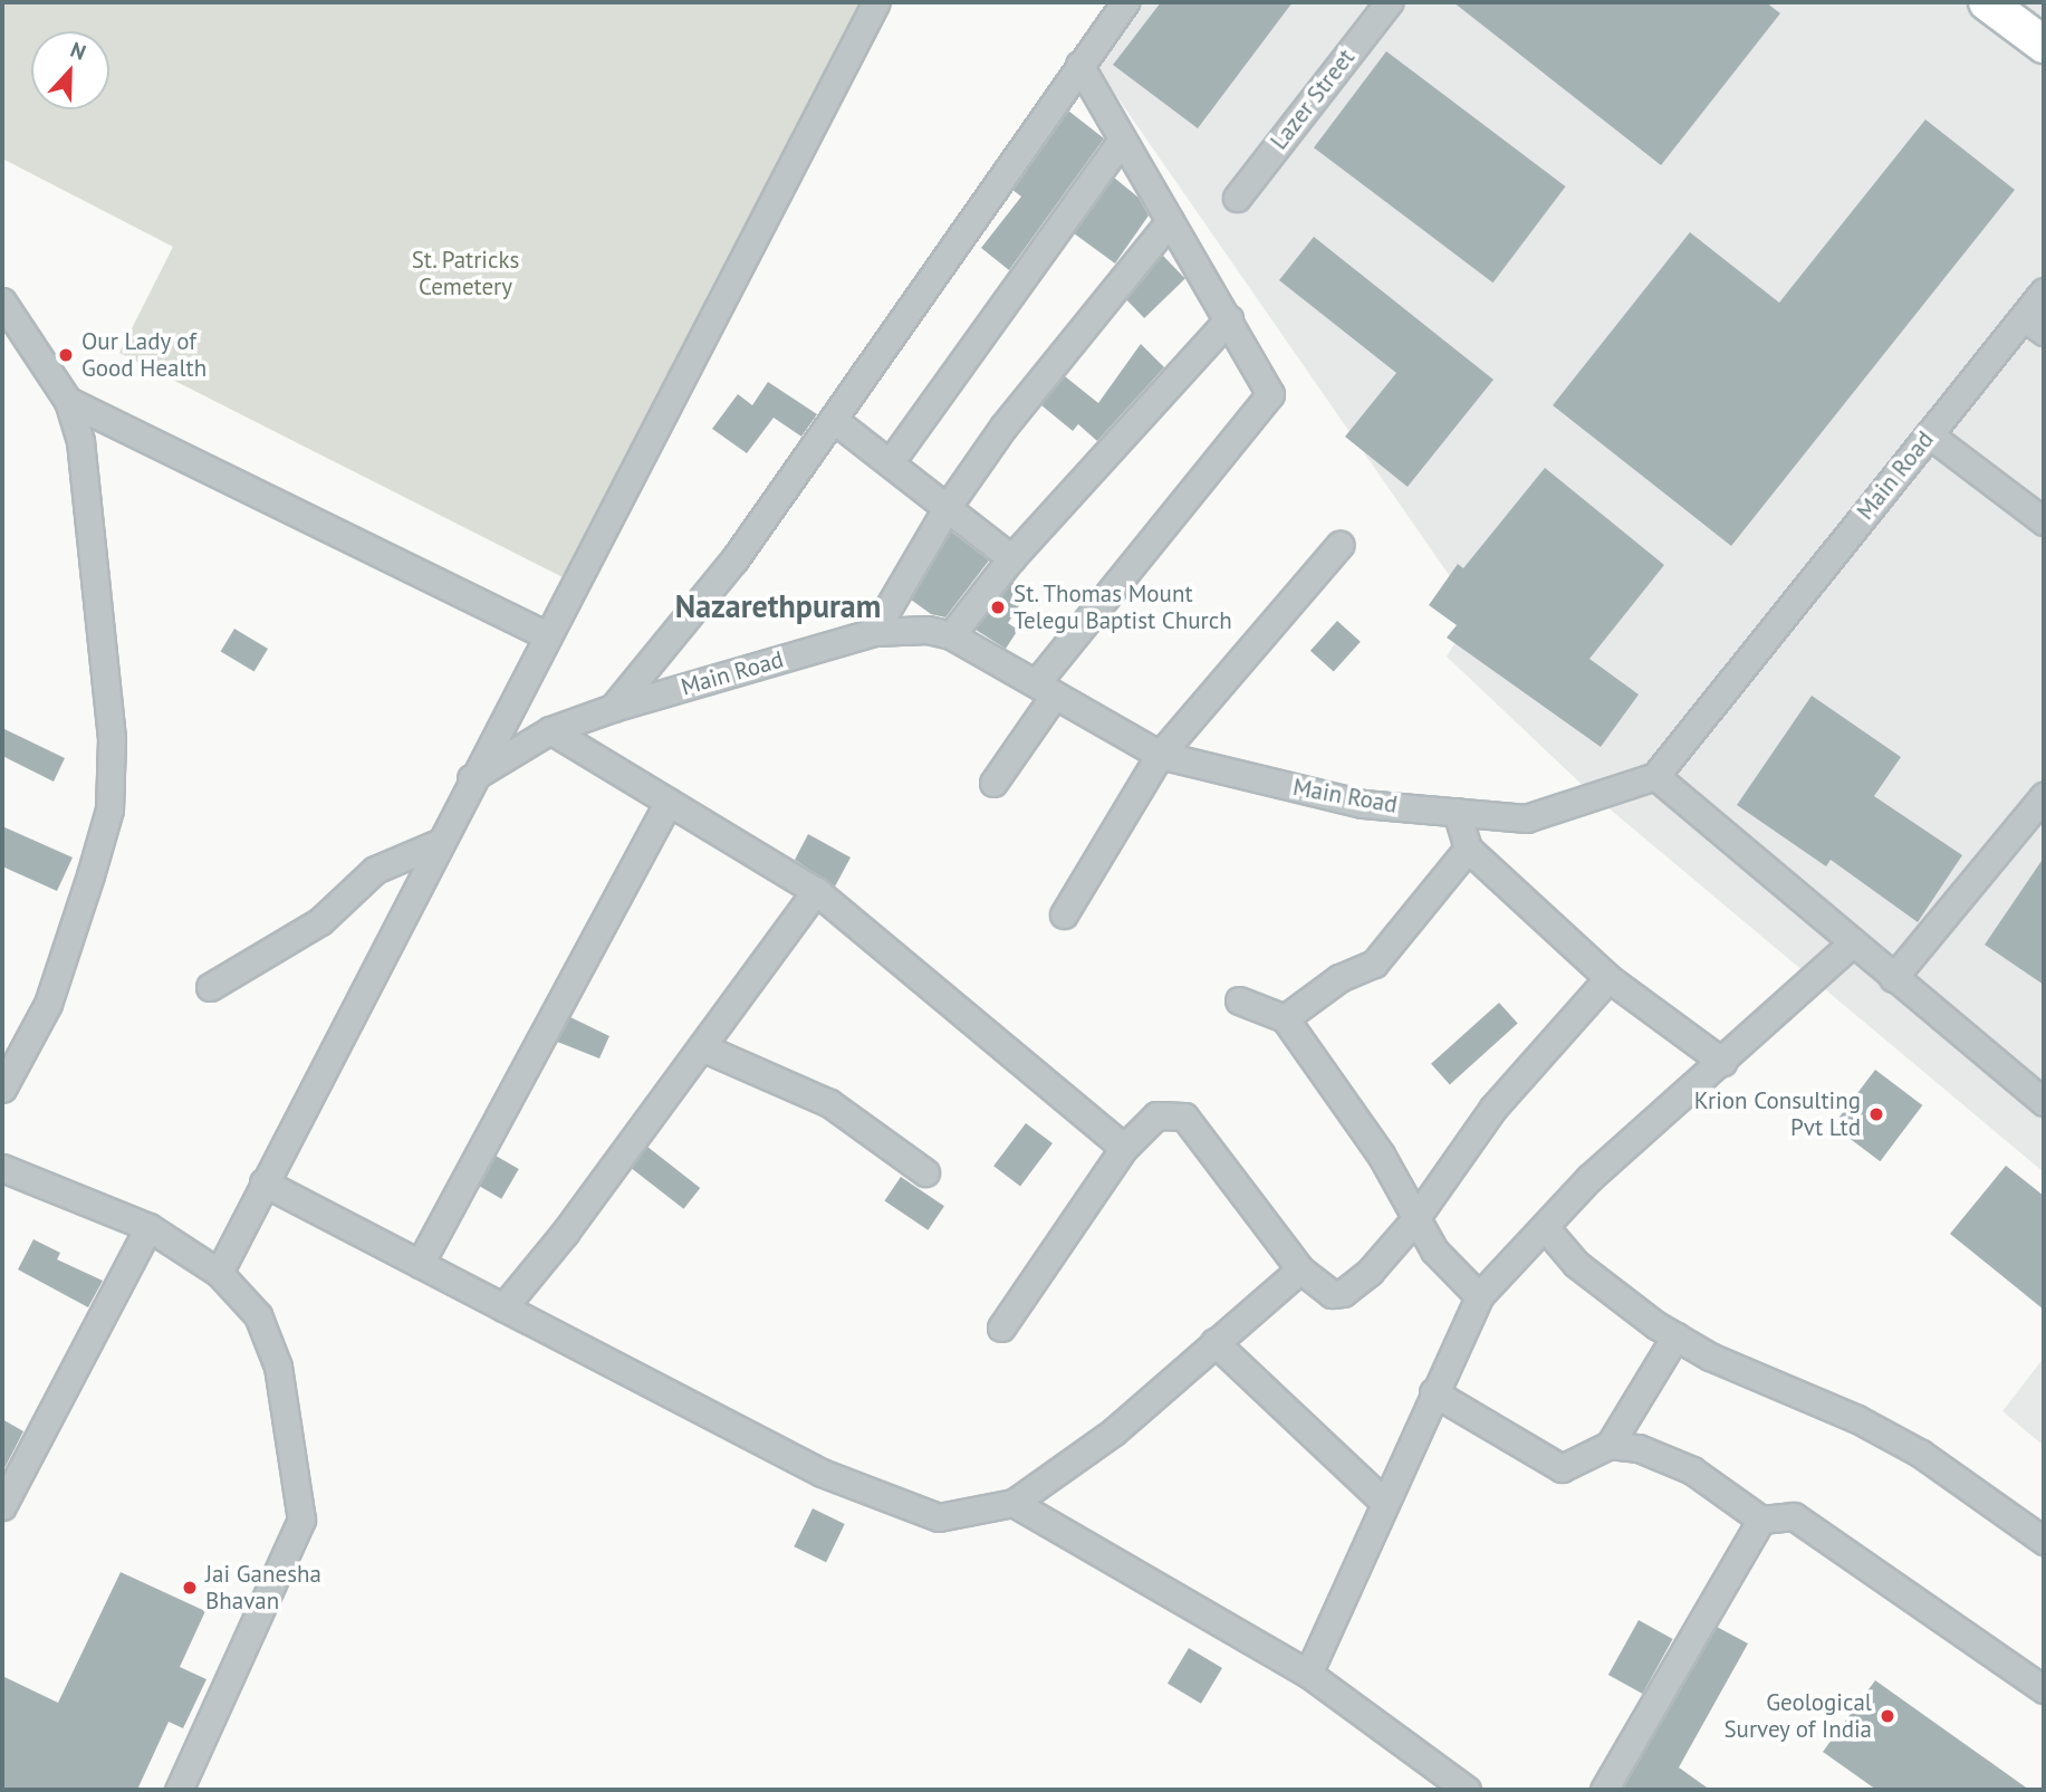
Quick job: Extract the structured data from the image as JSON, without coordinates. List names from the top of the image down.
{
  "streets": {
    "street": ["Lazer Street", "Main Road"]
  },
  "districts": ["Nazarethpuram"],
  "parks": ["St. Patricks Cemetery"],
  "places": [
    "Our Lady of Good Health",
    "St. Thomas Mount Telegu Baptist Church",
    "Krion Consulting Pvt Ltd",
    "Jai Ganesha Bhavan",
    "Geological Survey of India"
  ],
  "north": "top"
}
